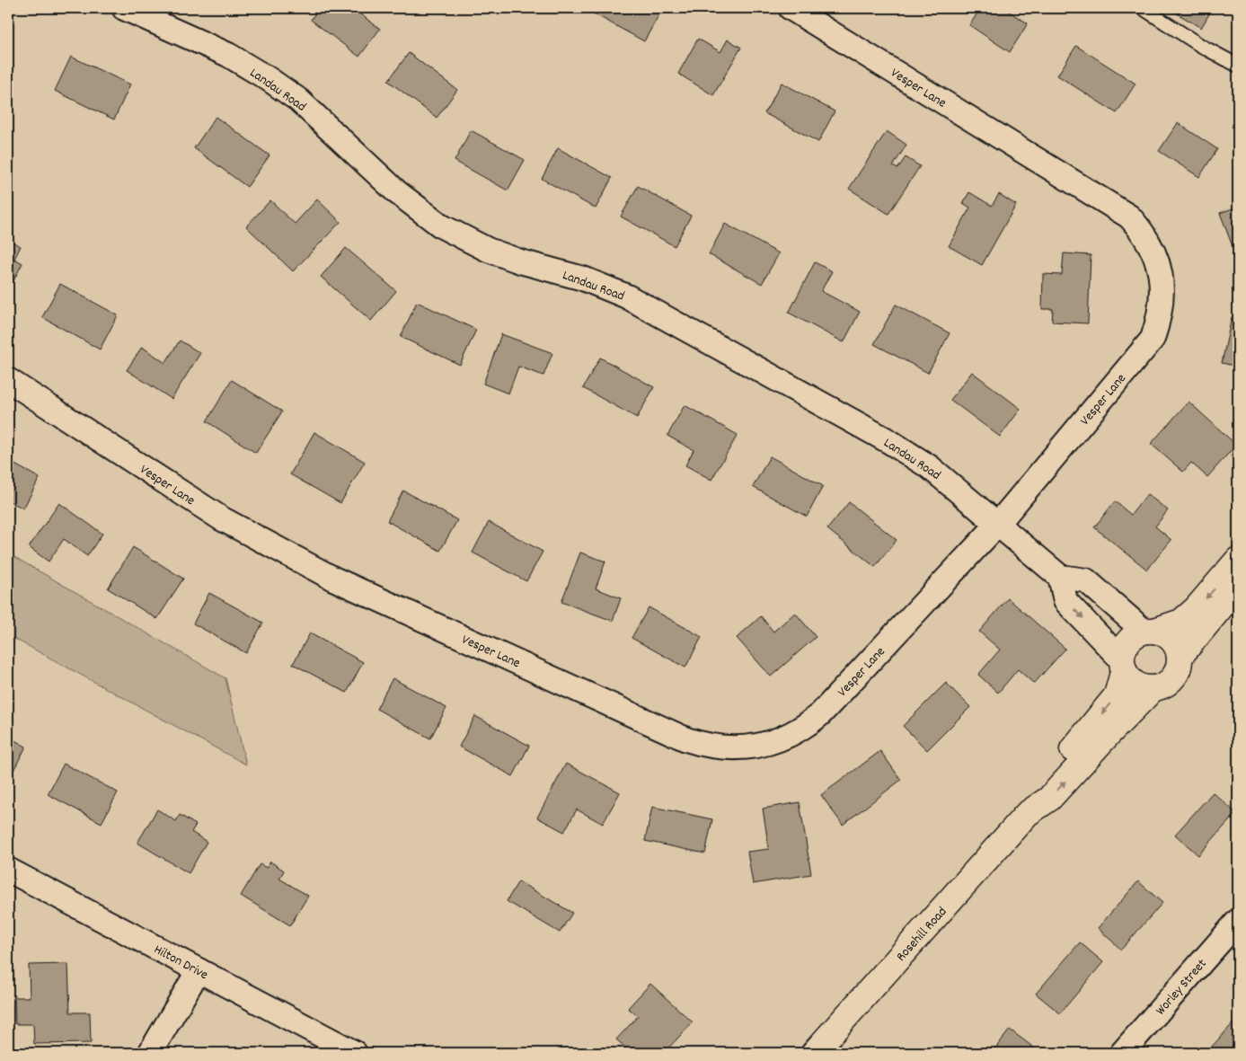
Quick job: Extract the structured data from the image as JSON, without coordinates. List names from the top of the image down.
{
  "streets": {
    "main road": ["Rosehill Road"],
    "street": [
      "Vesper Lane",
      "Landau Road",
      "Hilton Drive",
      "Worley Street"
    ]
  },
  "crossings": [
    ["Vesper Lane", "Landau Road"]
  ]
}
